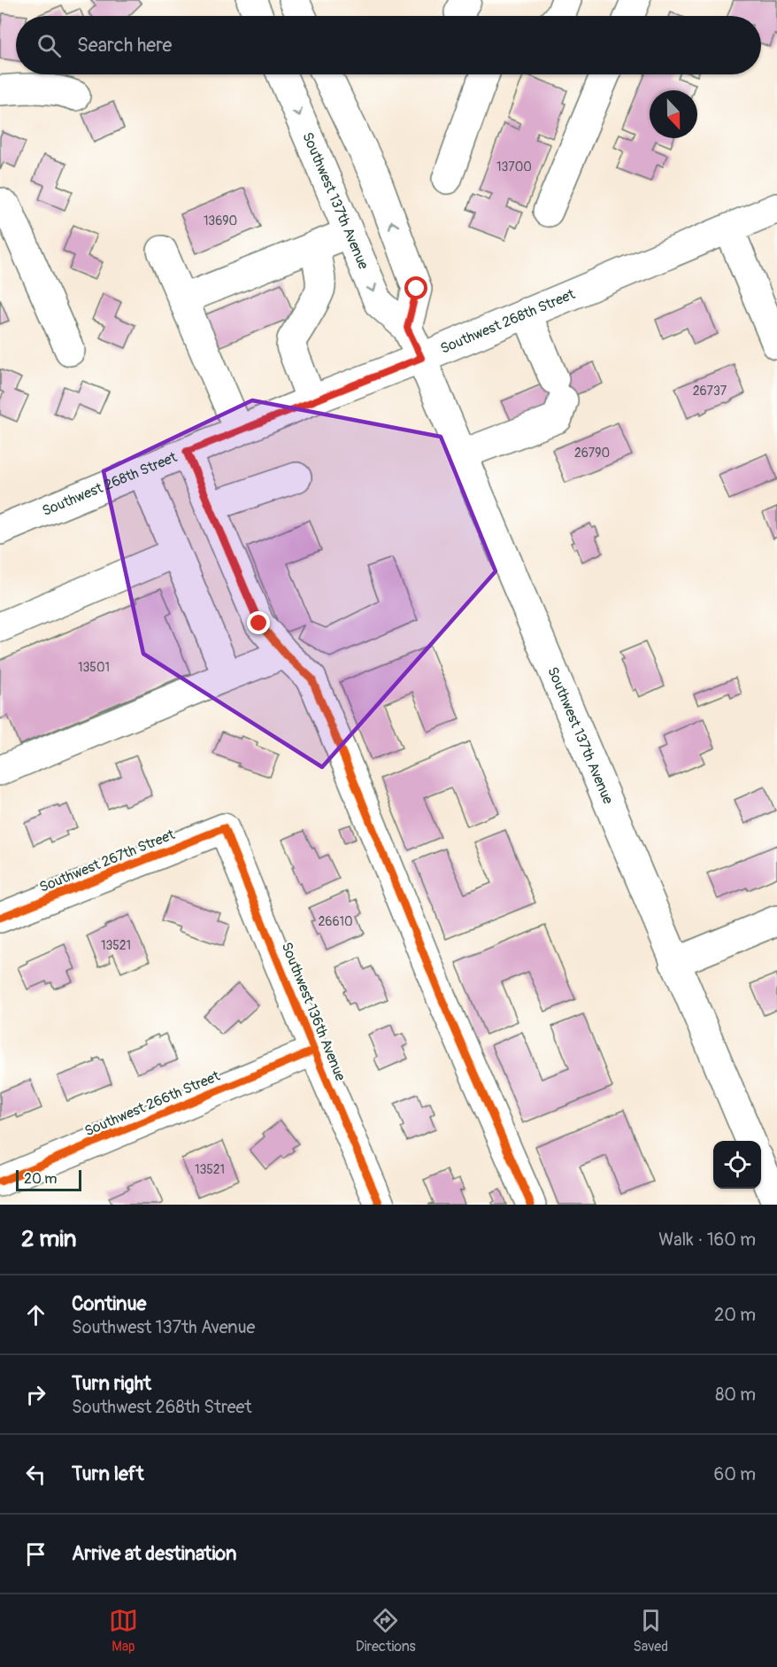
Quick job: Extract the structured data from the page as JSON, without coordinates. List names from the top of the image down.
{
  "streets": {
    "main road": [
      "Southwest 137th Avenue",
      "Southwest 268th Street",
      "Southwest 267th Street",
      "Southwest 136th Avenue",
      "Southwest 266th Street"
    ]
  },
  "crossings": [
    ["Southwest 137th Avenue", "Southwest 268th Street"],
    ["Southwest 267th Street", "Southwest 136th Avenue"],
    ["Southwest 136th Avenue", "Southwest 266th Street"]
  ],
  "house_numbers": [
    "13700",
    "13690",
    "26737",
    "26790",
    "13501",
    "26610",
    "13521",
    "13521"
  ],
  "scale_bar": "20 m",
  "north": "bottom",
  "page": {
    "search": "Search here",
    "scale": "20 m",
    "heading": ["2 min", "Walk · 160 m"],
    "list": [
      ["Continue", "Southwest 137th Avenue", "20 m"],
      ["Turn right", "Southwest 268th Street", "80 m"],
      ["Turn left", "60 m"],
      "Arrive at destination"
    ],
    "nav": ["Map", "Directions", "Saved"]
  }
}
